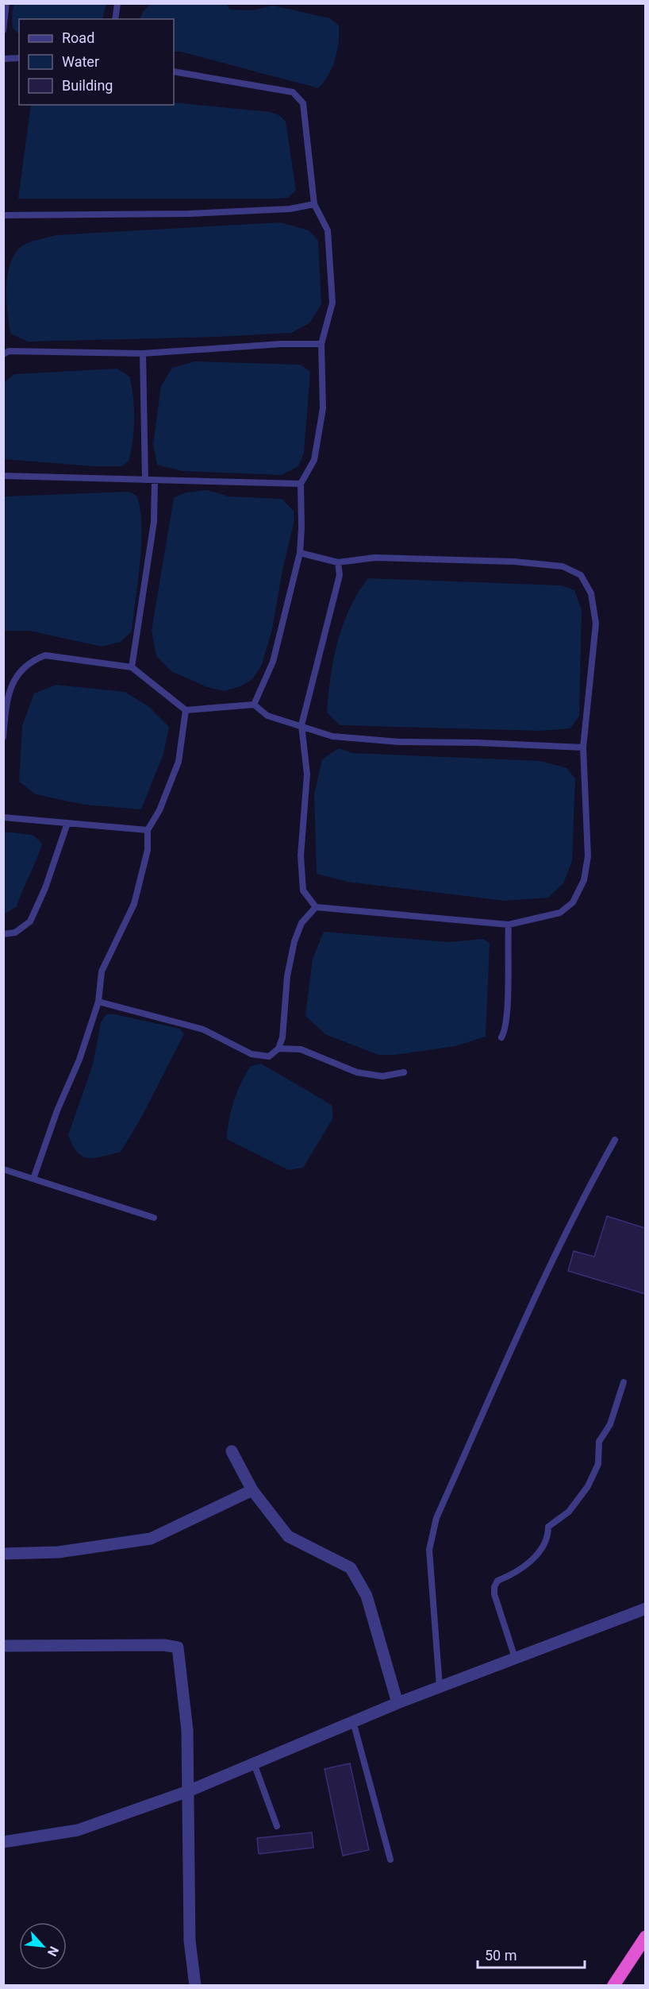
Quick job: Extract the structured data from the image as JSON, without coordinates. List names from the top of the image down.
{
  "legend": ["Road", "Water", "Building"],
  "scale_bar": "50 m",
  "north": "bottom right"
}
